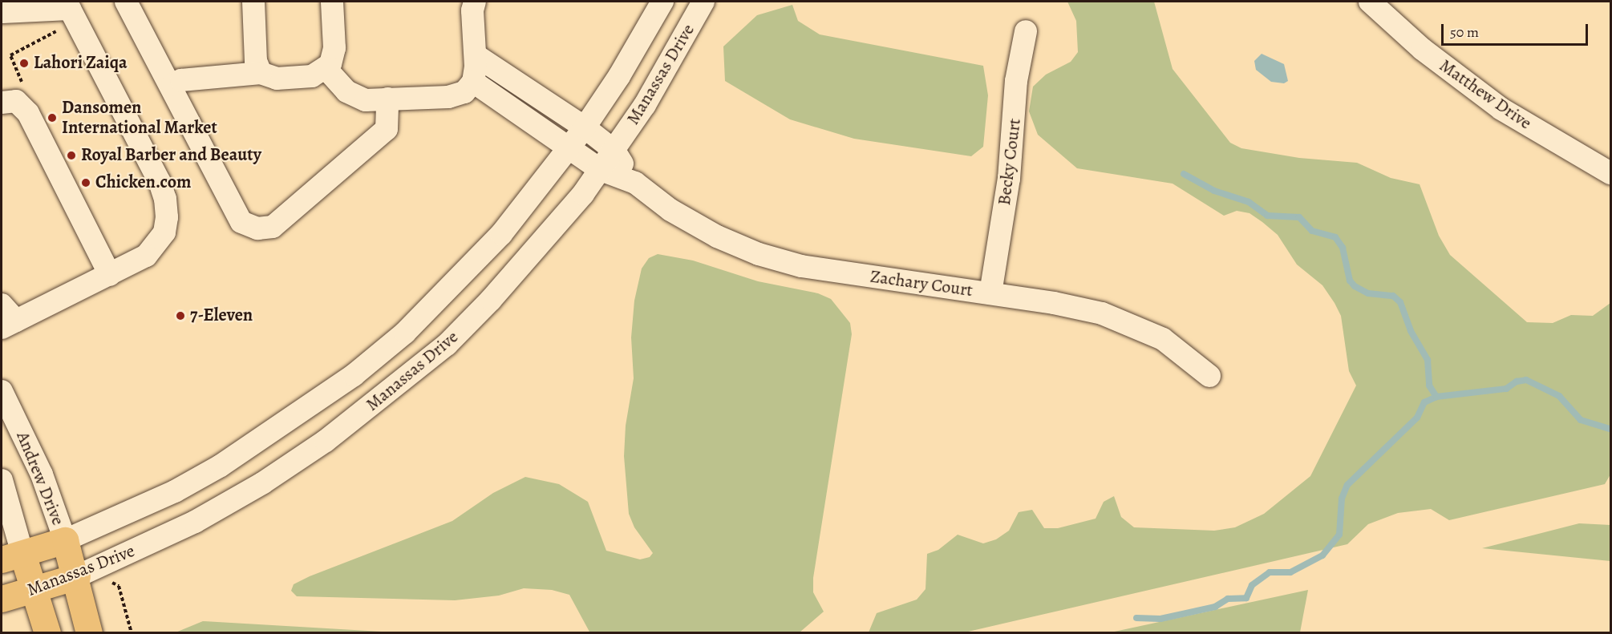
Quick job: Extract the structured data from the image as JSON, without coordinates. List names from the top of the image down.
{
  "streets": {
    "main road": ["Manassas Drive"],
    "street": [
      "Matthew Drive",
      "Becky Court",
      "Zachary Court",
      "Andrew Drive"
    ]
  },
  "crossings": [
    ["Manassas Drive", "Zachary Court"],
    ["Manassas Drive", "Andrew Drive"],
    ["Becky Court", "Zachary Court"]
  ],
  "places": [
    "Lahori Zaiqa",
    "Dansomen International Market",
    "Royal Barber and Beauty",
    "Chicken.com",
    "7-Eleven"
  ],
  "scale_bar": "50 m"
}
